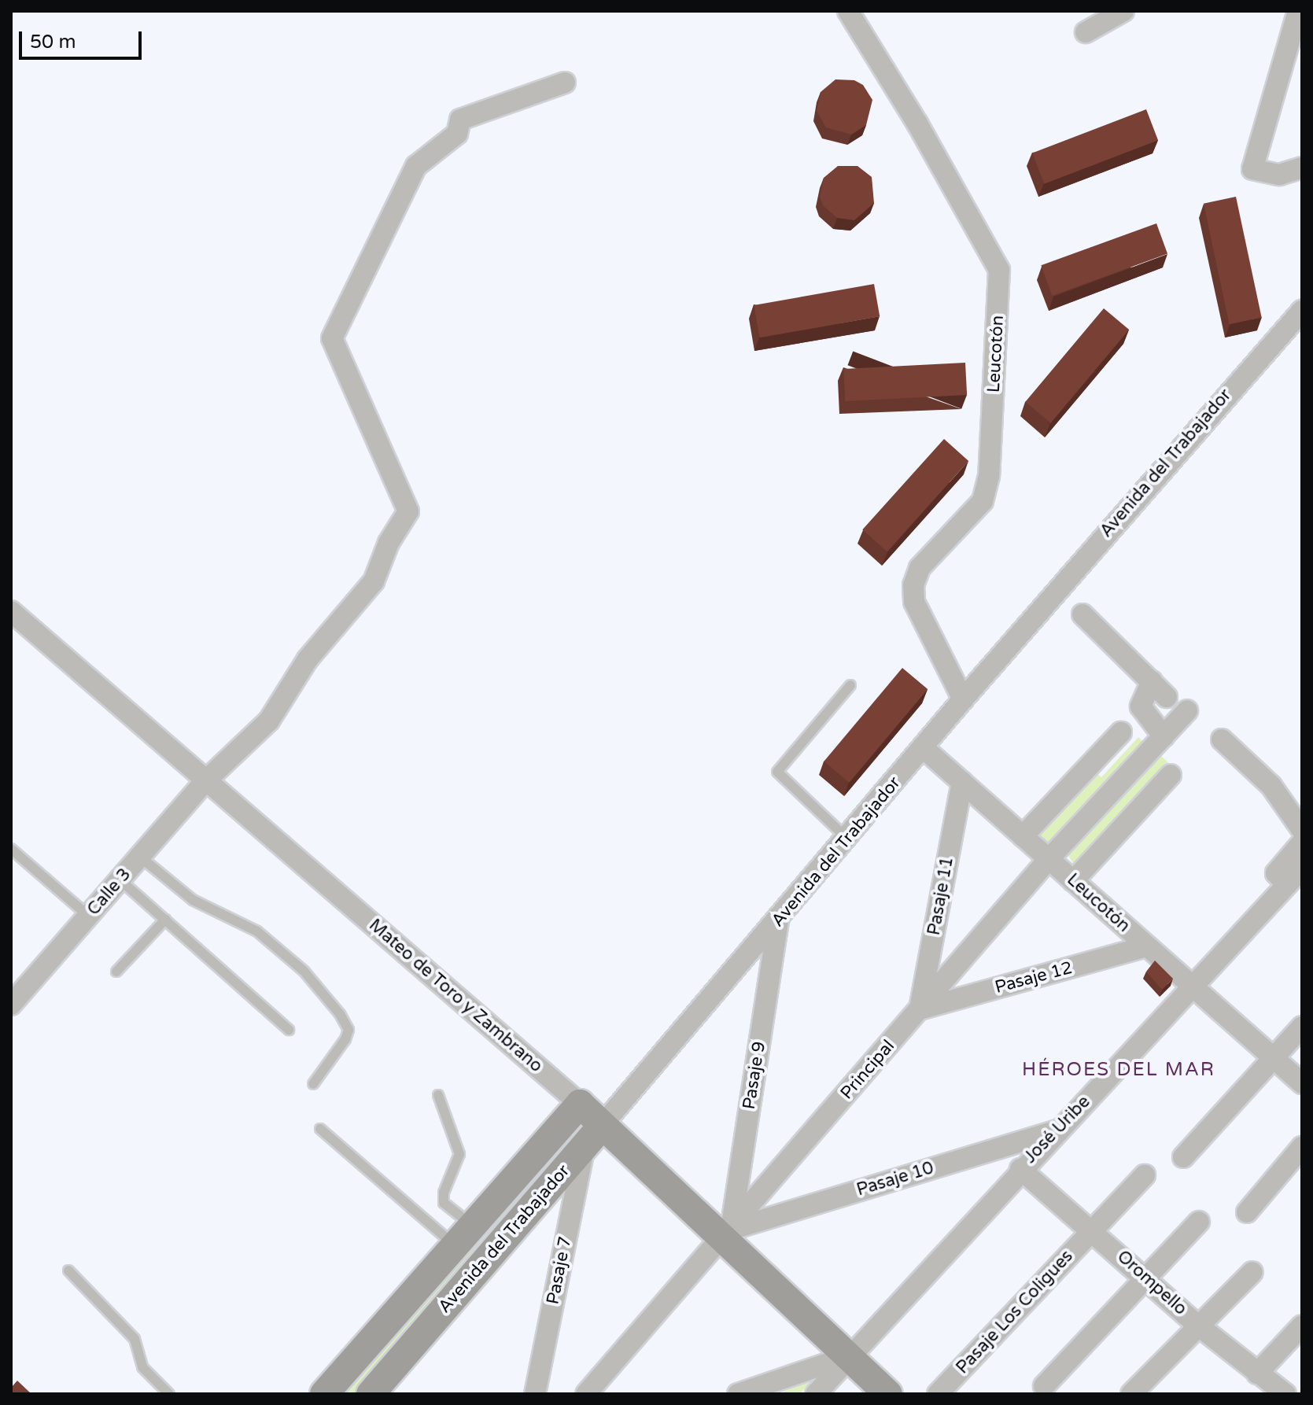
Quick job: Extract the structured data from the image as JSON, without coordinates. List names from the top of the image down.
{
  "streets": {
    "street": [
      "Leucotón",
      "Avenida del Trabajador",
      "Calle 3",
      "Pasaje 11",
      "Pasaje 12",
      "Mateo de Toro y Zambrano",
      "Principal",
      "Pasaje 9",
      "José Uribe",
      "Pasaje 10",
      "Pasaje 7",
      "Orompello",
      "Pasaje Los Coligues"
    ]
  },
  "crossings": [
    ["Leucotón", "Avenida del Trabajador"],
    ["Leucotón", "Pasaje 11"],
    ["Leucotón", "Pasaje 12"],
    ["Leucotón", "Principal"],
    ["Leucotón", "José Uribe"],
    ["Avenida del Trabajador", "Mateo de Toro y Zambrano"],
    ["Avenida del Trabajador", "Pasaje 9"],
    ["Avenida del Trabajador", "Pasaje 7"],
    ["Calle 3", "Mateo de Toro y Zambrano"],
    ["Pasaje 11", "Pasaje 12"],
    ["Pasaje 11", "Principal"],
    ["Pasaje 12", "Principal"],
    ["Mateo de Toro y Zambrano", "Principal"],
    ["Mateo de Toro y Zambrano", "Pasaje 9"],
    ["Mateo de Toro y Zambrano", "José Uribe"],
    ["Mateo de Toro y Zambrano", "Pasaje 10"],
    ["Mateo de Toro y Zambrano", "Pasaje 7"],
    ["Principal", "Pasaje 9"],
    ["Principal", "Pasaje 10"],
    ["Pasaje 9", "Pasaje 10"],
    ["José Uribe", "Pasaje 10"],
    ["José Uribe", "Orompello"],
    ["Orompello", "Pasaje Los Coligues"]
  ],
  "districts": ["HÉROES DEL MAR"],
  "scale_bar": "50 m"
}
